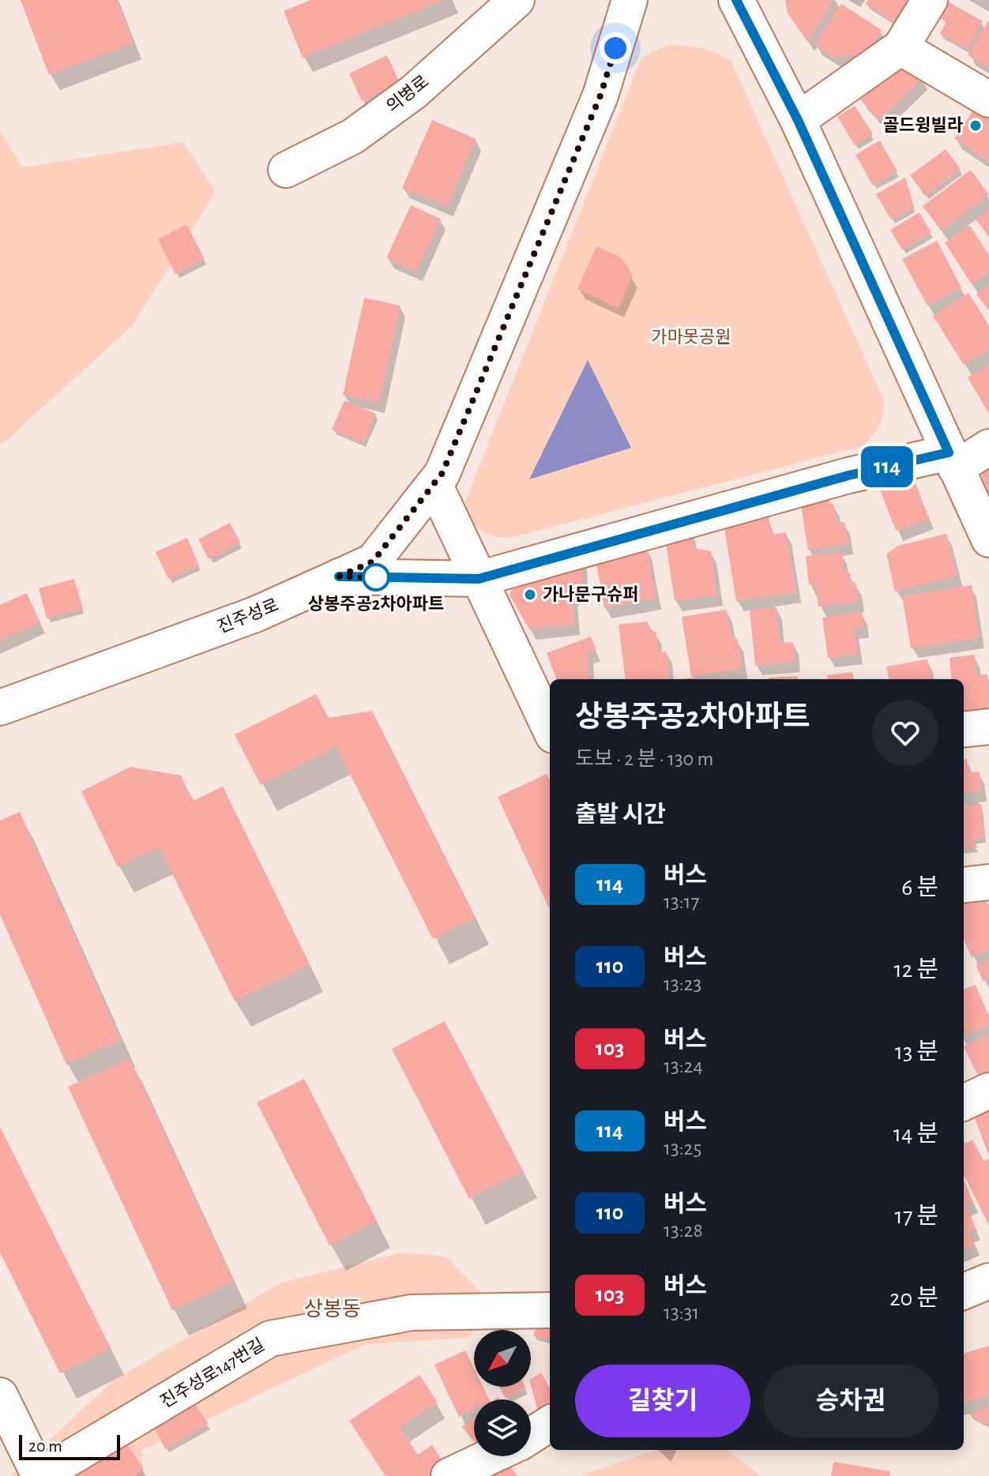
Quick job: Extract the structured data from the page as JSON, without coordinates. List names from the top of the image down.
{
  "streets": {
    "street": ["의병로", "진주성로", "진주성로147번길"]
  },
  "districts": ["상봉동"],
  "parks": ["가마못공원"],
  "places": ["골드윙빌라", "상봉주공2차아파트", "가나문구슈퍼"],
  "lines": ["bus line 114"],
  "scale_bar": "20 m",
  "north": "bottom left",
  "page": {
    "on_map": "114",
    "heading": [
      ["상봉주공2차아파트", "도보 · 2 분 · 130 m"],
      "출발 시간"
    ],
    "list": [
      {
        "mark": "114",
        "name": "버스",
        "note": "13:17",
        "value": "6 분"
      },
      {
        "mark": "110",
        "name": "버스",
        "note": "13:23",
        "value": "12 분"
      },
      {
        "mark": "103",
        "name": "버스",
        "note": "13:24",
        "value": "13 분"
      },
      {
        "mark": "114",
        "name": "버스",
        "note": "13:25",
        "value": "14 분"
      },
      {
        "mark": "110",
        "name": "버스",
        "note": "13:28",
        "value": "17 분"
      },
      {
        "mark": "103",
        "name": "버스",
        "note": "13:31",
        "value": "20 분"
      }
    ],
    "buttons": ["길찾기", "승차권"],
    "scale": "20 m"
  }
}
